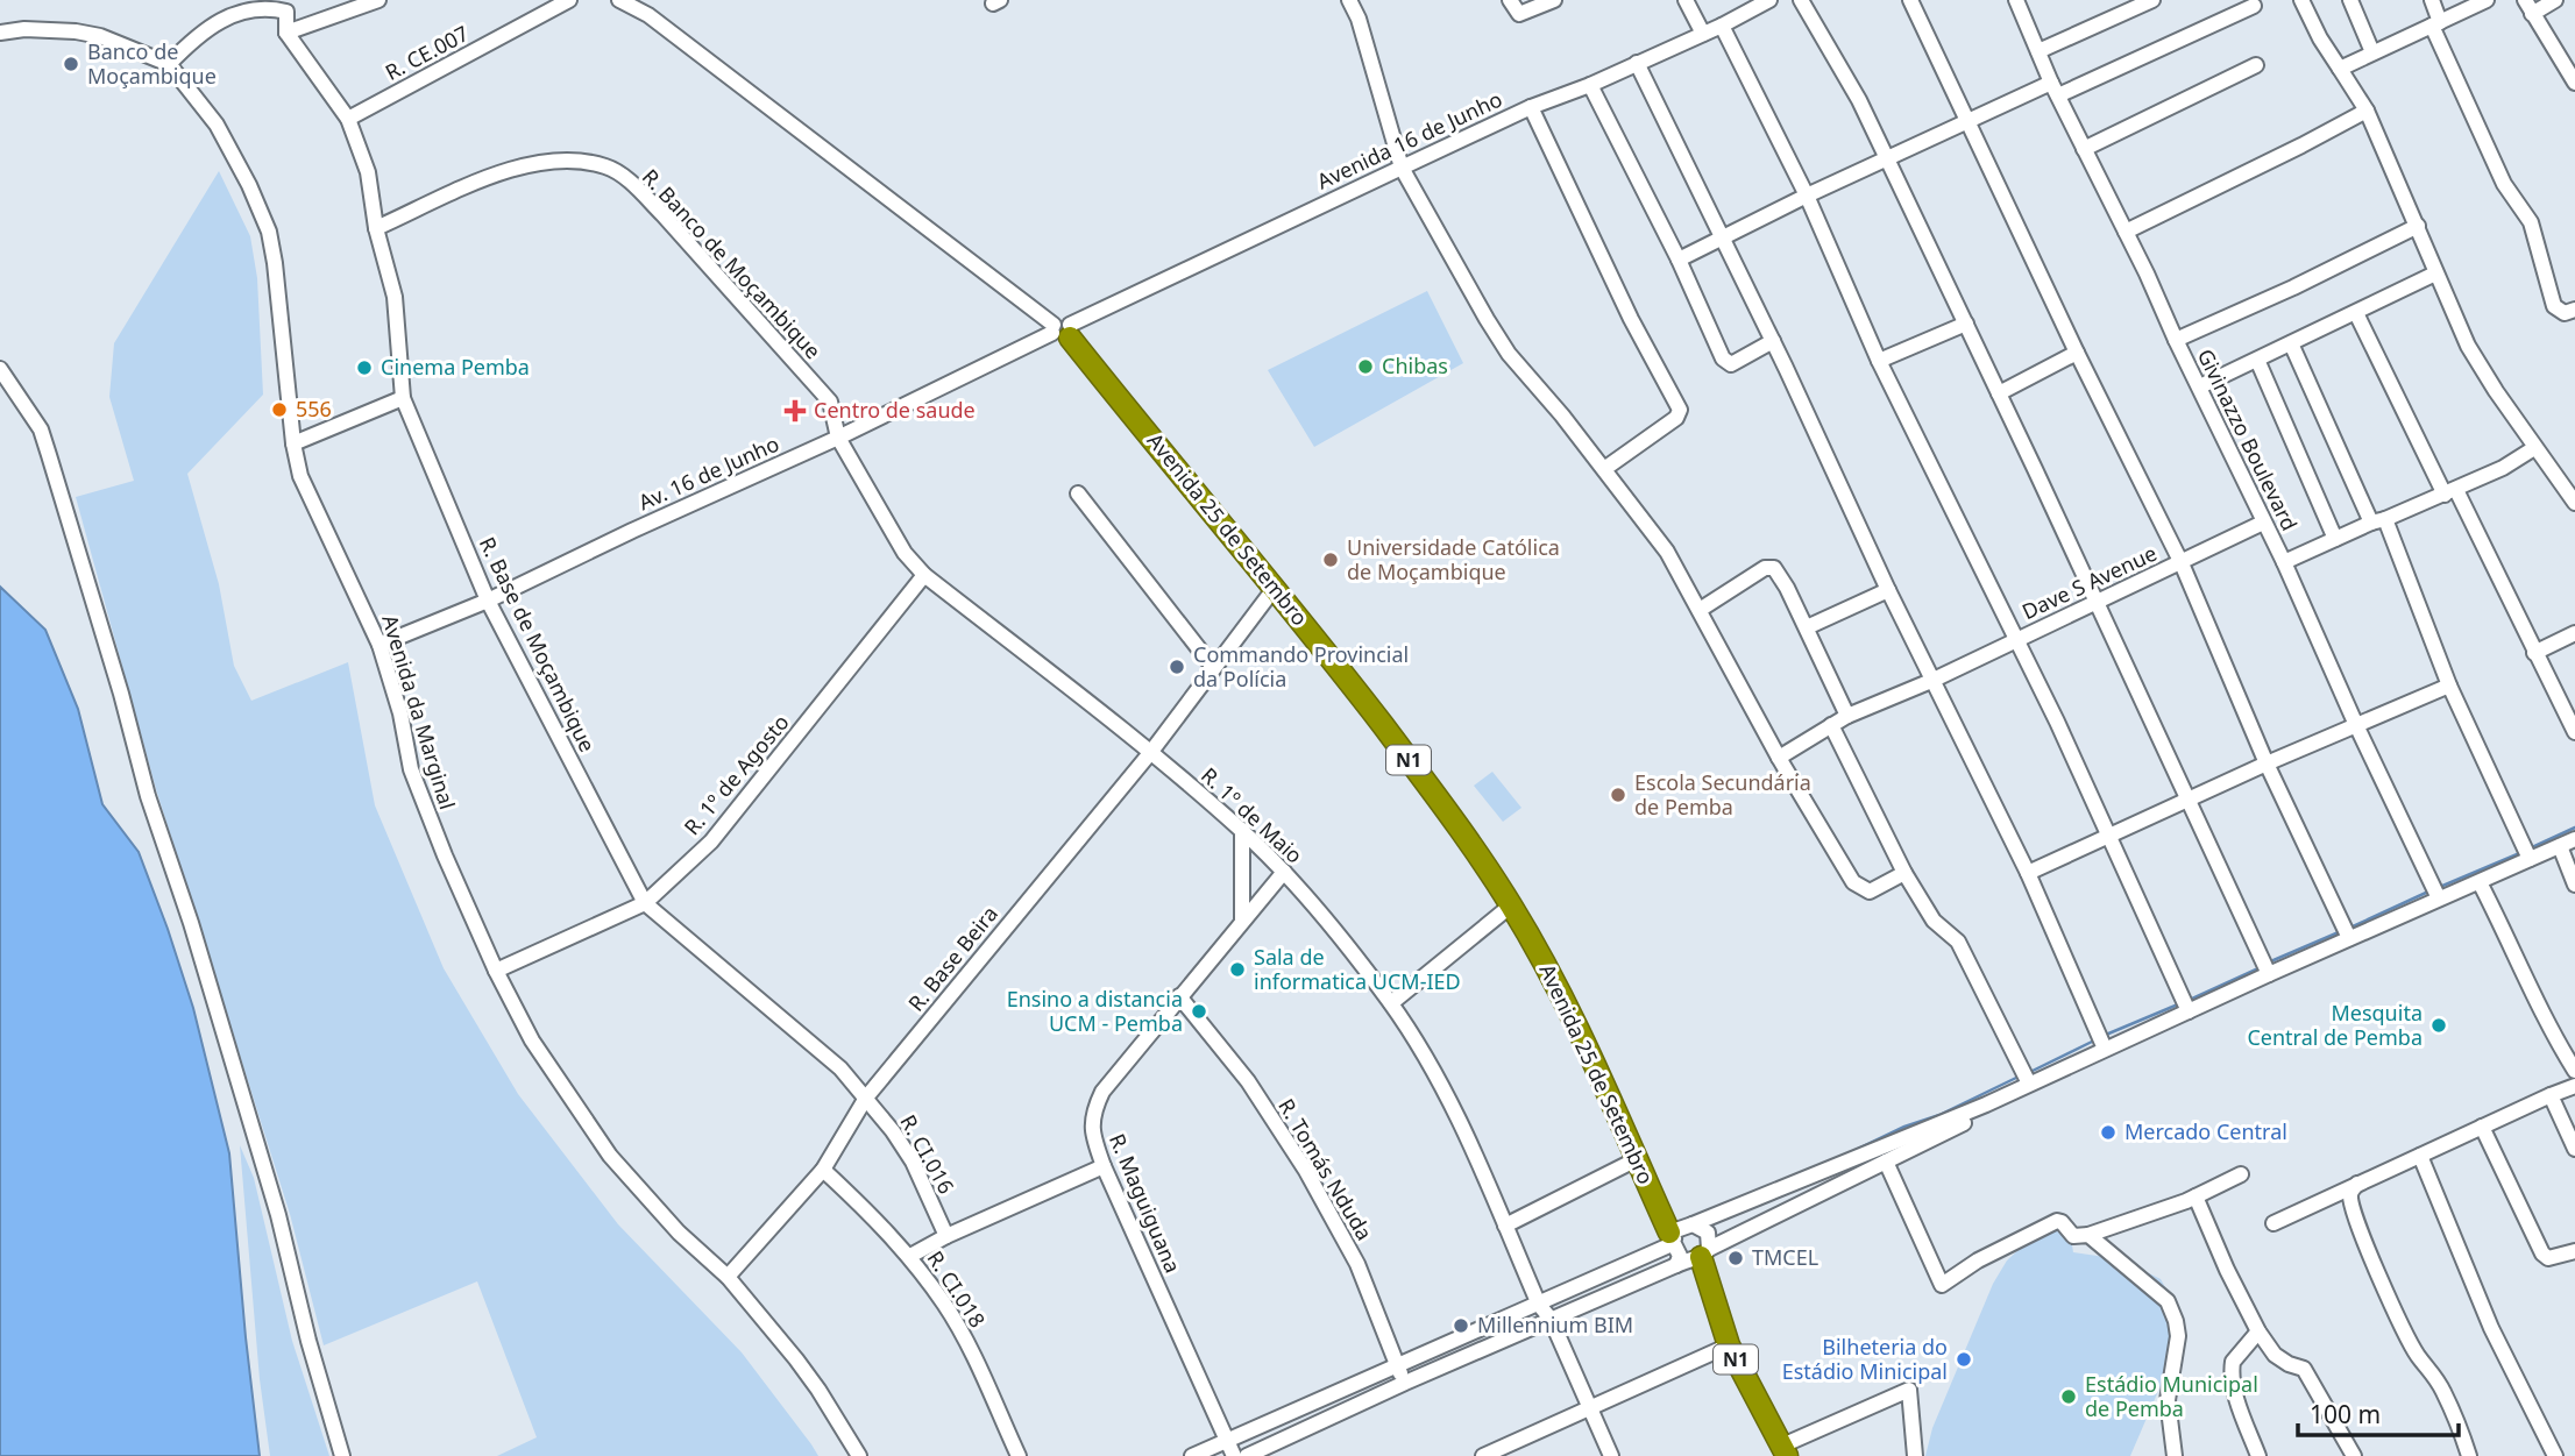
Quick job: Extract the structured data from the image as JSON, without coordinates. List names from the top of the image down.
{
  "streets": {
    "highway": ["Avenida 25 de Setembro", "N1"],
    "street": [
      "R. CE.007",
      "Avenida 16 de Junho",
      "R. Banco de Moçambique",
      "Givinazzo Boulevard",
      "Av. 16 de Junho",
      "Dave S Avenue",
      "R. Base de Moçambique",
      "Avenida da Marginal",
      "R. 1º de Agosto",
      "R. 1º de Maio",
      "R. Base Beira",
      "R. CI.016",
      "R. Tomás Nduda",
      "R. Maguiguana",
      "R. CI.018"
    ]
  },
  "crossings": [
    ["R. CE.007", "R. Base de Moçambique"],
    ["Avenida 16 de Junho", "Av. 16 de Junho"],
    ["Avenida 16 de Junho", "Avenida 25 de Setembro"],
    ["R. Banco de Moçambique", "Av. 16 de Junho"],
    ["R. Banco de Moçambique", "R. Base de Moçambique"],
    ["R. Banco de Moçambique", "R. 1º de Maio"],
    ["Givinazzo Boulevard", "Dave S Avenue"],
    ["Av. 16 de Junho", "Avenida 25 de Setembro"],
    ["Av. 16 de Junho", "R. Base de Moçambique"],
    ["Av. 16 de Junho", "Avenida da Marginal"],
    ["Av. 16 de Junho", "R. 1º de Maio"],
    ["Avenida 25 de Setembro", "R. Base Beira"],
    ["R. Base de Moçambique", "R. 1º de Agosto"],
    ["R. Base de Moçambique", "R. Base Beira"],
    ["R. Base de Moçambique", "R. CI.016"],
    ["Avenida da Marginal", "R. 1º de Agosto"],
    ["Avenida da Marginal", "R. Base Beira"],
    ["R. 1º de Agosto", "R. 1º de Maio"],
    ["R. 1º de Maio", "R. Base Beira"],
    ["R. 1º de Maio", "R. Maguiguana"],
    ["R. Base Beira", "R. CI.016"],
    ["R. Base Beira", "R. CI.018"],
    ["R. Tomás Nduda", "R. Maguiguana"]
  ],
  "places": {
    "other": [
      "Banco de Moçambique",
      "Chibas",
      "Cinema Pemba",
      "556",
      "Universidade Católica de Moçambique",
      "Commando Provincial da Polícia",
      "Escola Secundária de Pemba",
      "Sala de informatica UCM-IED",
      "Ensino a distancia UCM - Pemba",
      "Mesquita Central de Pemba",
      "Mercado Central",
      "TMCEL",
      "Millennium BIM",
      "Bilheteria do Estádio Minicipal",
      "Estádio Municipal de Pemba"
    ],
    "health": ["Centro de saude"]
  },
  "scale_bar": "100 m"
}
